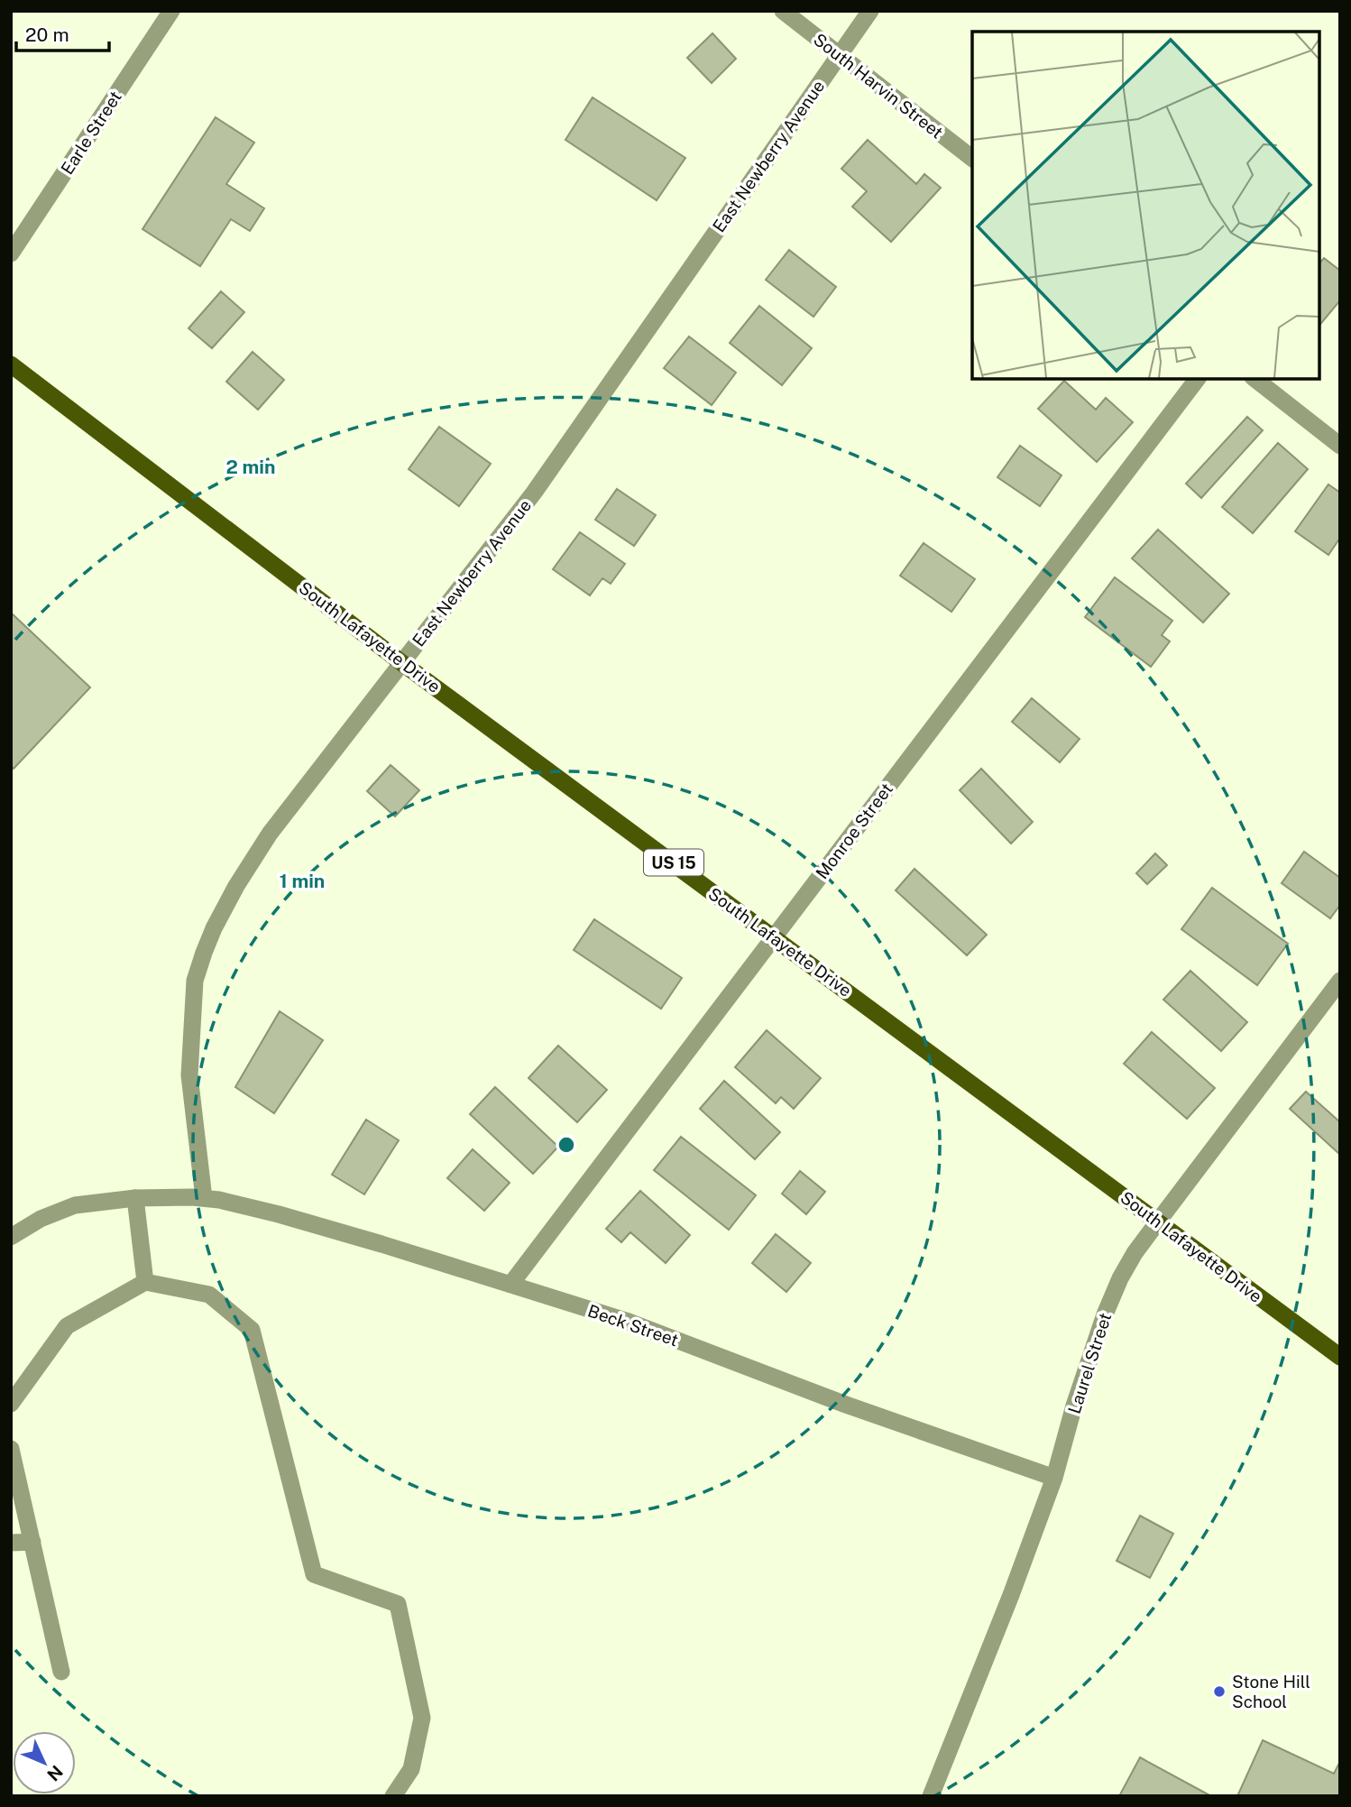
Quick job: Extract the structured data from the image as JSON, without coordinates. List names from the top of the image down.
{
  "streets": {
    "main road": ["South Lafayette Drive", "US 15"],
    "street": [
      "South Harvin Street",
      "Earle Street",
      "East Newberry Avenue",
      "Monroe Street",
      "Beck Street",
      "Laurel Street"
    ]
  },
  "crossings": [
    ["South Harvin Street", "East Newberry Avenue"],
    ["East Newberry Avenue", "South Lafayette Drive"],
    ["East Newberry Avenue", "Beck Street"],
    ["South Lafayette Drive", "Monroe Street"],
    ["South Lafayette Drive", "Laurel Street"],
    ["Monroe Street", "Beck Street"],
    ["Beck Street", "Laurel Street"]
  ],
  "places": ["Stone Hill School"],
  "scale_bar": "20 m",
  "north": "bottom right",
  "rings": ["2 min", "1 min"]
}
